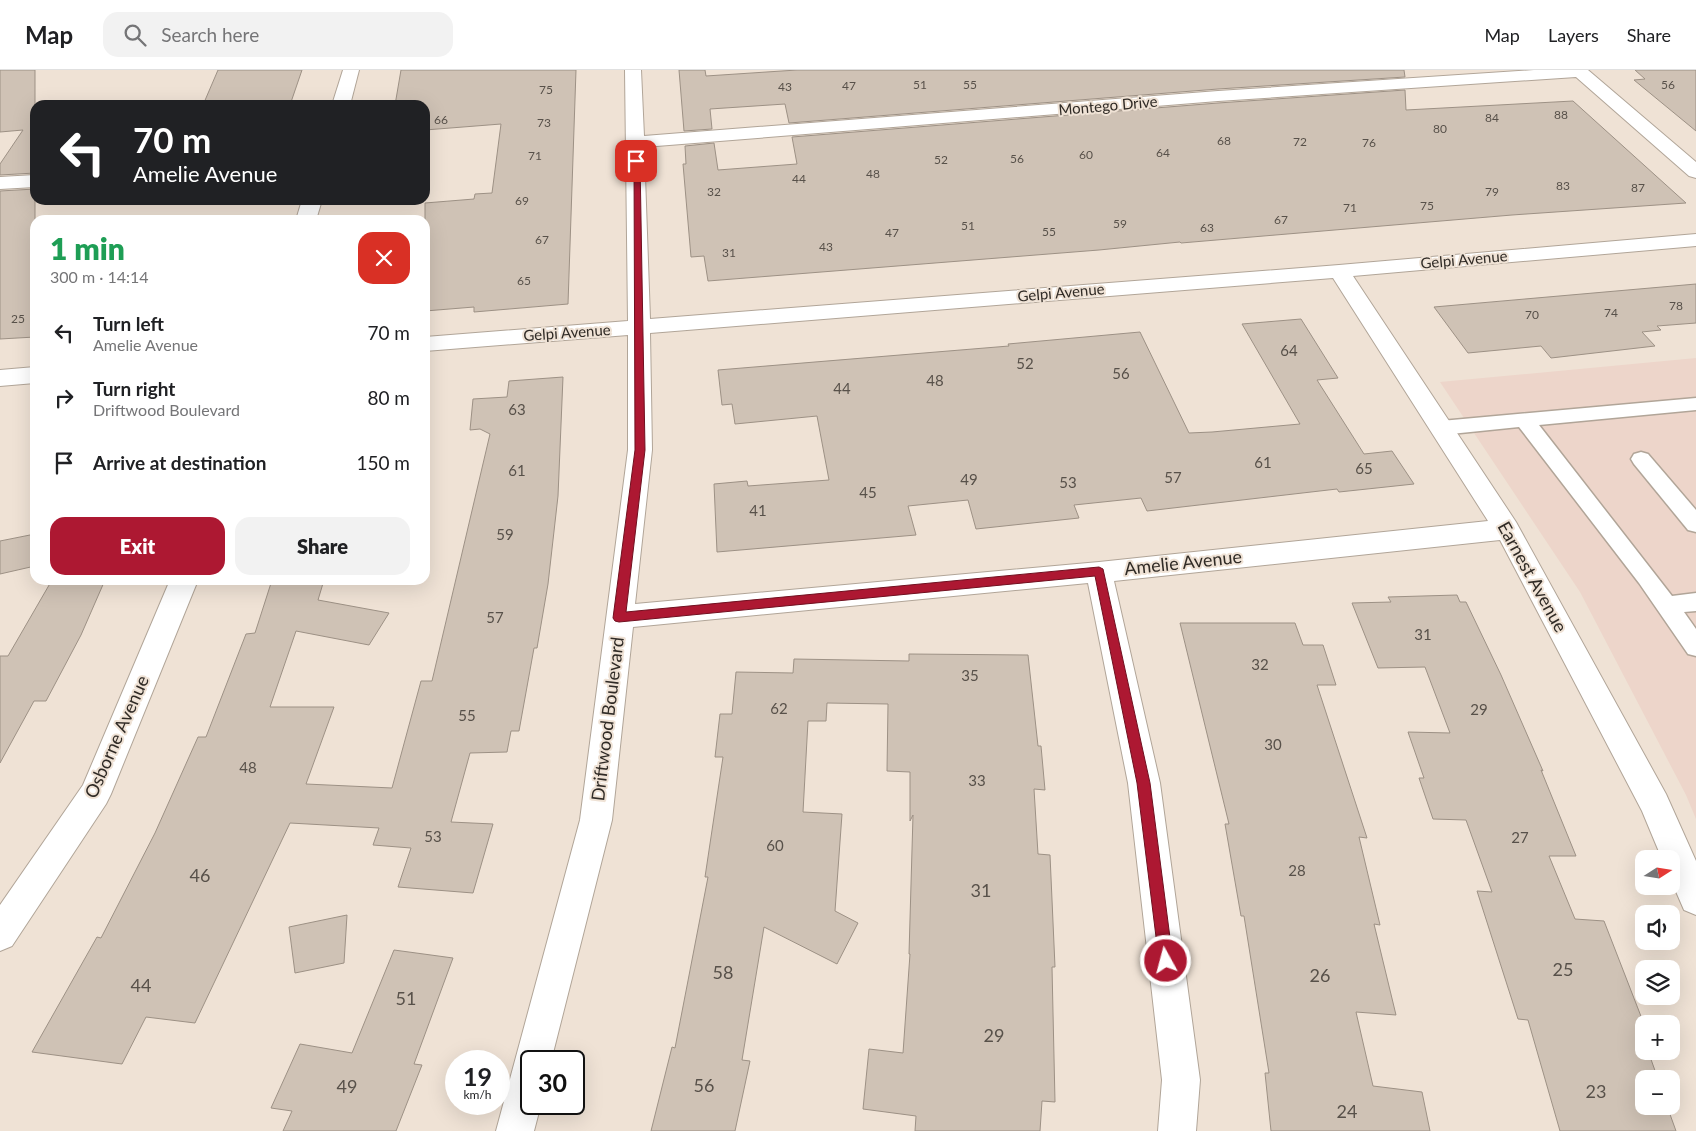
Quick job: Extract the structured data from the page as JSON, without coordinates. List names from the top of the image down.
{
  "streets": {
    "street": [
      "Montego Drive",
      "Gelpi Avenue",
      "Amelie Avenue",
      "Earnest Avenue",
      "Driftwood Boulevard",
      "Osborne Avenue"
    ]
  },
  "crossings": [
    ["Montego Drive", "Driftwood Boulevard"],
    ["Gelpi Avenue", "Earnest Avenue"],
    ["Gelpi Avenue", "Driftwood Boulevard"],
    ["Amelie Avenue", "Earnest Avenue"],
    ["Amelie Avenue", "Driftwood Boulevard"]
  ],
  "house_numbers": [
    "51",
    "55",
    "56",
    "47",
    "43",
    "75",
    "88",
    "84",
    "66",
    "73",
    "80",
    "68",
    "72",
    "76",
    "64",
    "60",
    "71",
    "56",
    "52",
    "48",
    "44",
    "83",
    "87",
    "32",
    "79",
    "69",
    "75",
    "71",
    "67",
    "59",
    "51",
    "63",
    "55",
    "47",
    "67",
    "43",
    "31",
    "65",
    "78",
    "74",
    "70",
    "25",
    "64",
    "52",
    "56",
    "48",
    "44",
    "63",
    "61",
    "65",
    "61",
    "57",
    "49",
    "53",
    "45",
    "41",
    "59",
    "57",
    "31",
    "32",
    "35",
    "62",
    "29",
    "55",
    "30",
    "48",
    "33",
    "53",
    "27",
    "60",
    "28",
    "46",
    "31",
    "25",
    "58",
    "26",
    "44",
    "51",
    "29",
    "56",
    "49",
    "23",
    "24"
  ],
  "north": "right",
  "page": {
    "header": "Map",
    "search": "Search here",
    "nav": ["Map", "Layers", "Share"],
    "turn": ["70 m", "Amelie Avenue"],
    "heading": ["1 min", "300 m · 14:14"],
    "list": [
      {
        "name": "Turn left",
        "note": "Amelie Avenue",
        "value": "70 m"
      },
      {
        "name": "Turn right",
        "note": "Driftwood Boulevard",
        "value": "80 m"
      },
      {
        "name": "Arrive at destination",
        "value": "150 m"
      }
    ],
    "buttons": ["Exit", "Share"],
    "map_buttons": ["+", "−"],
    "speed": "19 km/h",
    "limit": "30"
  }
}
